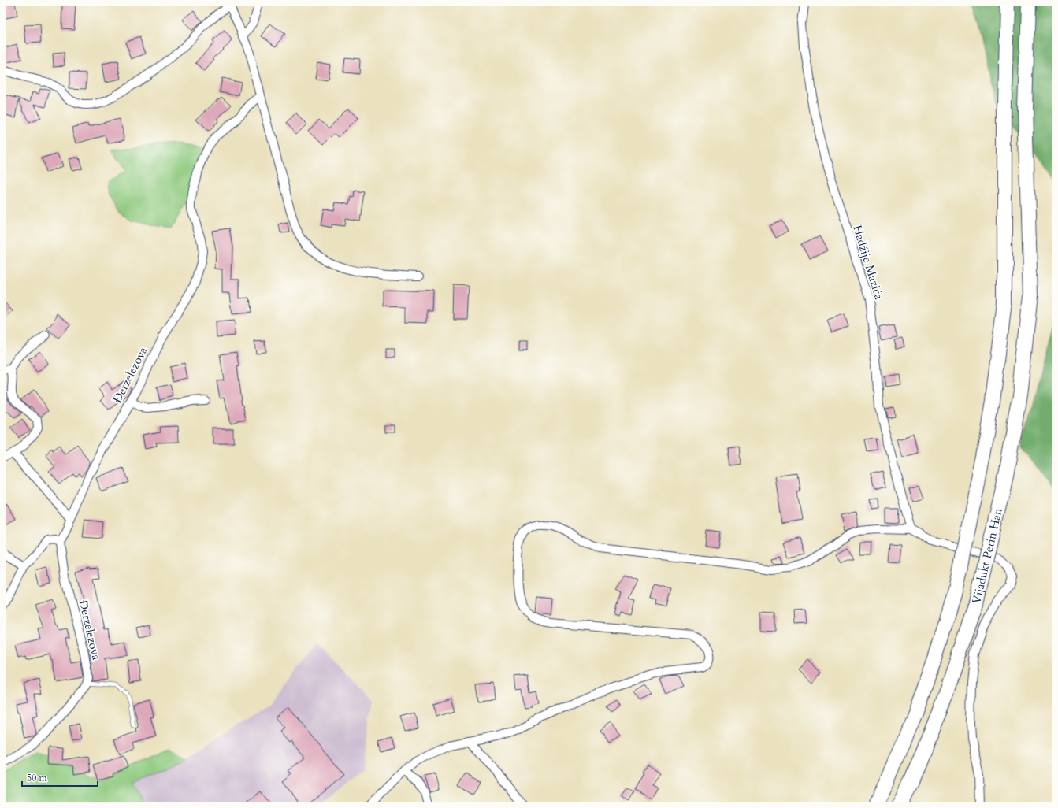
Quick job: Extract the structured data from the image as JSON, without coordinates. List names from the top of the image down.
{
  "streets": {
    "highway": ["Vijadukt Perin Han"],
    "street": ["Hadžije Mazića", "Đerzelezova"]
  },
  "scale_bar": "50 m"
}
